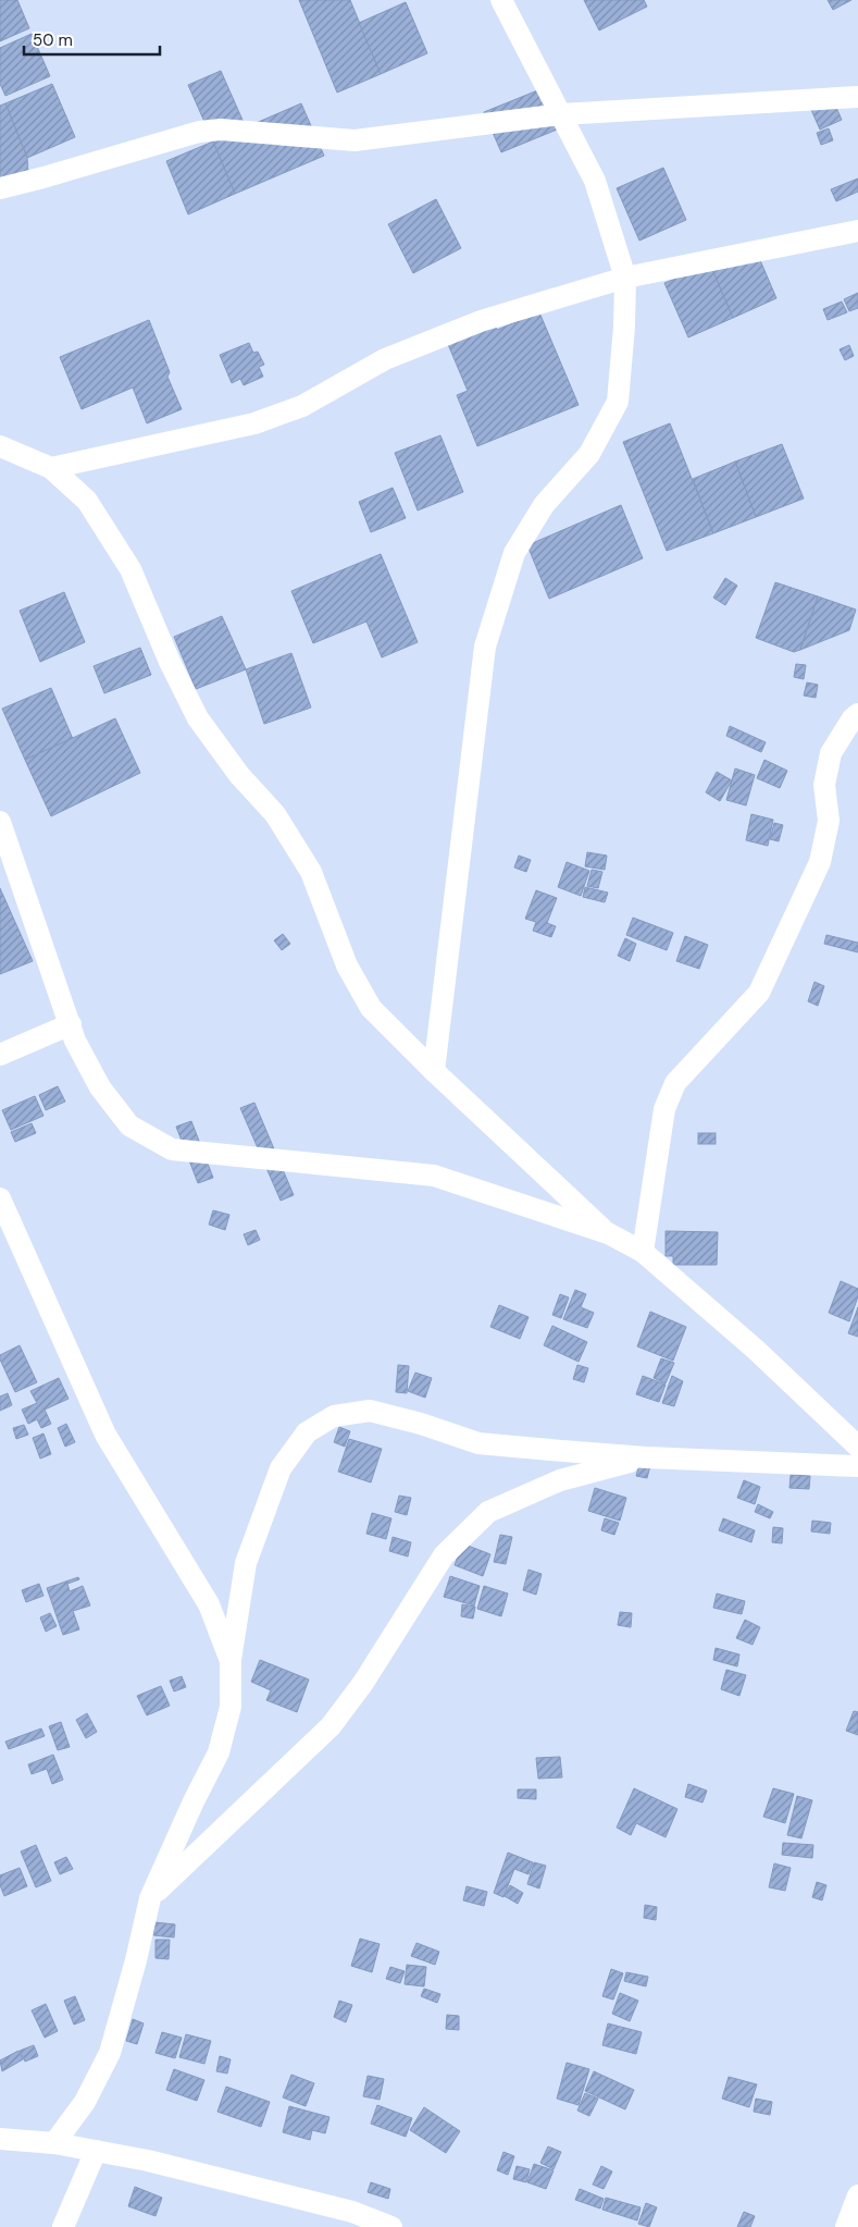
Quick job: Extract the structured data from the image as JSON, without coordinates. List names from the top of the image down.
{
  "scale_bar": "50 m"
}
